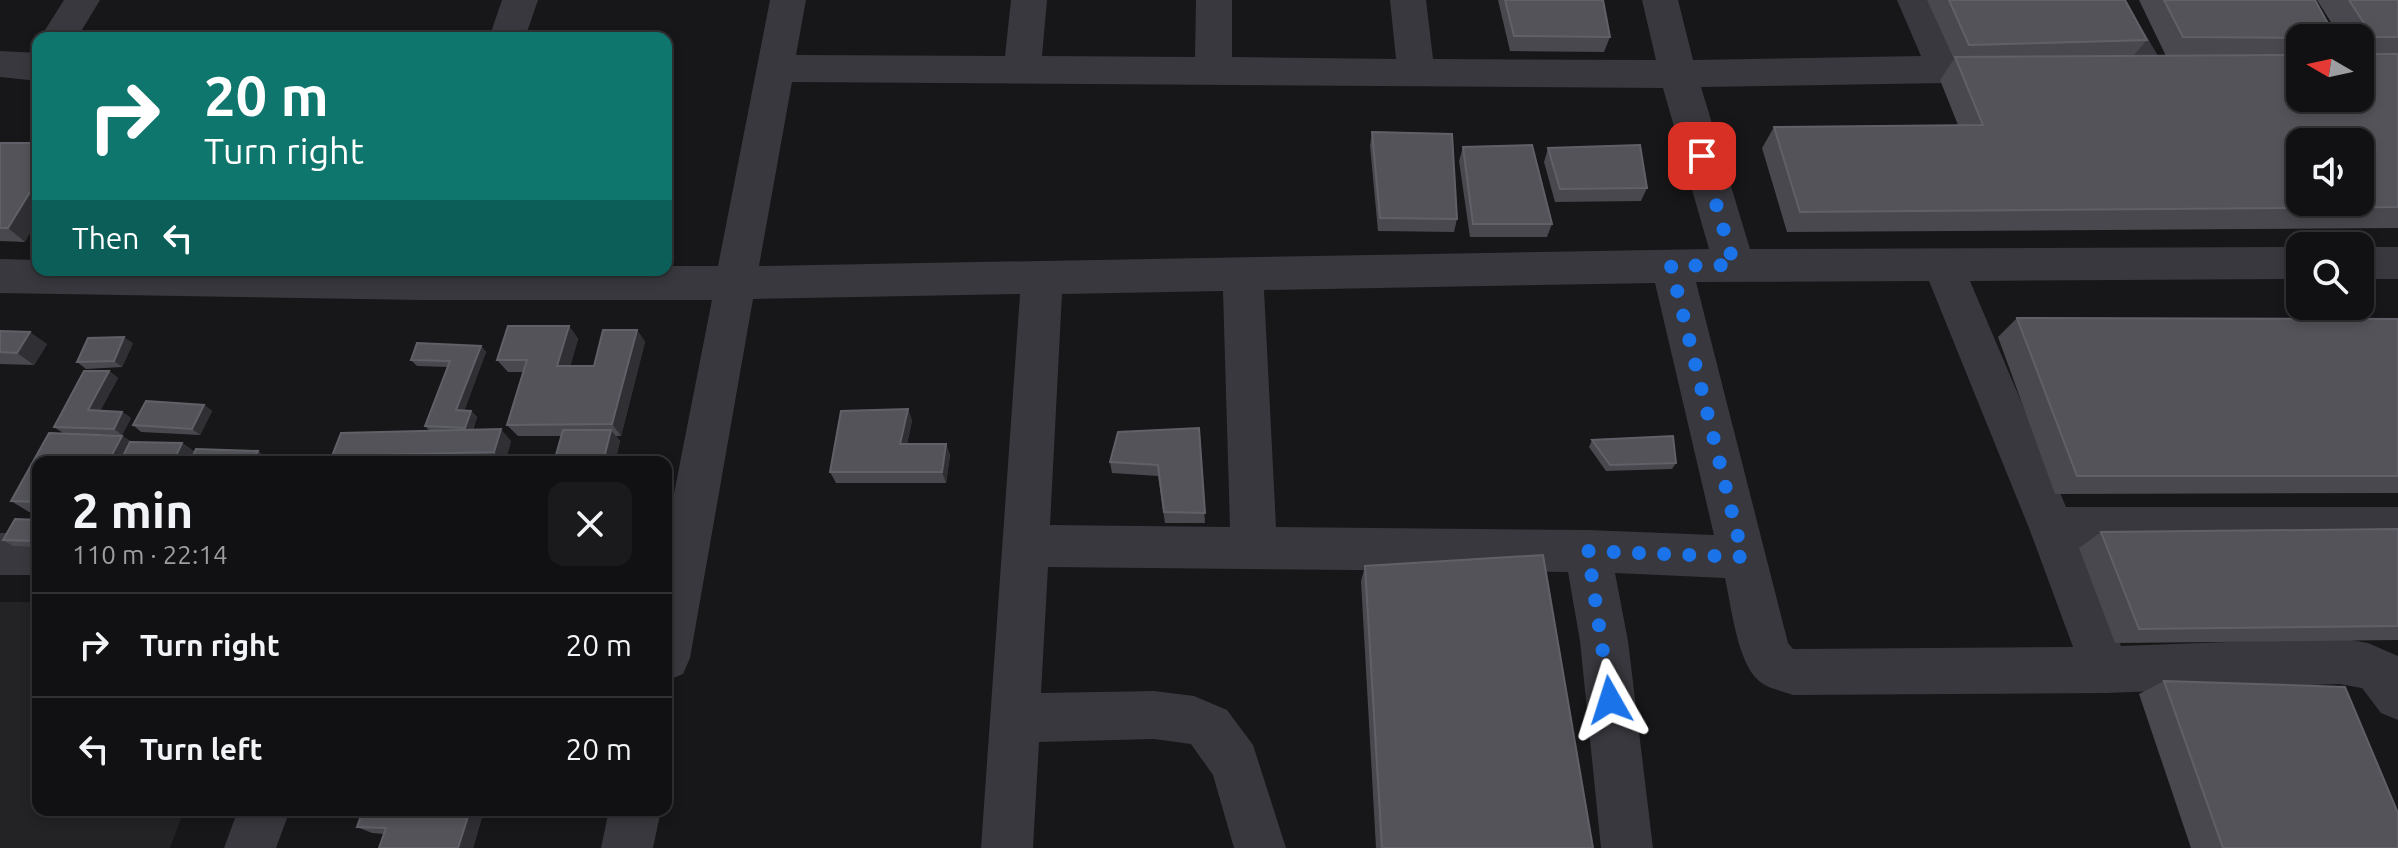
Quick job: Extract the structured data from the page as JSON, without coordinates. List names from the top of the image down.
{
  "north": "left",
  "page": {
    "turn": ["20 m", "Turn right"],
    "then": "Then",
    "heading": ["2 min", "110 m · 22:14"],
    "list": [
      {
        "name": "Turn right",
        "value": "20 m"
      },
      {
        "name": "Turn left",
        "value": "20 m"
      }
    ]
  }
}
